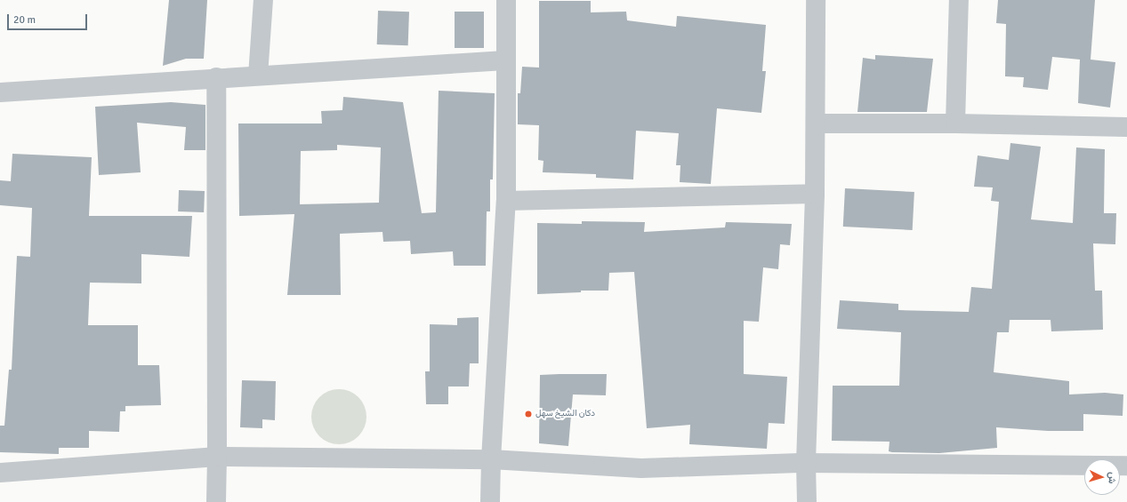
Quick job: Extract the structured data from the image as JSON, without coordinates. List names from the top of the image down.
{
  "places": ["دكان الشيخ سهل"],
  "scale_bar": "20 m",
  "north": "right"
}
